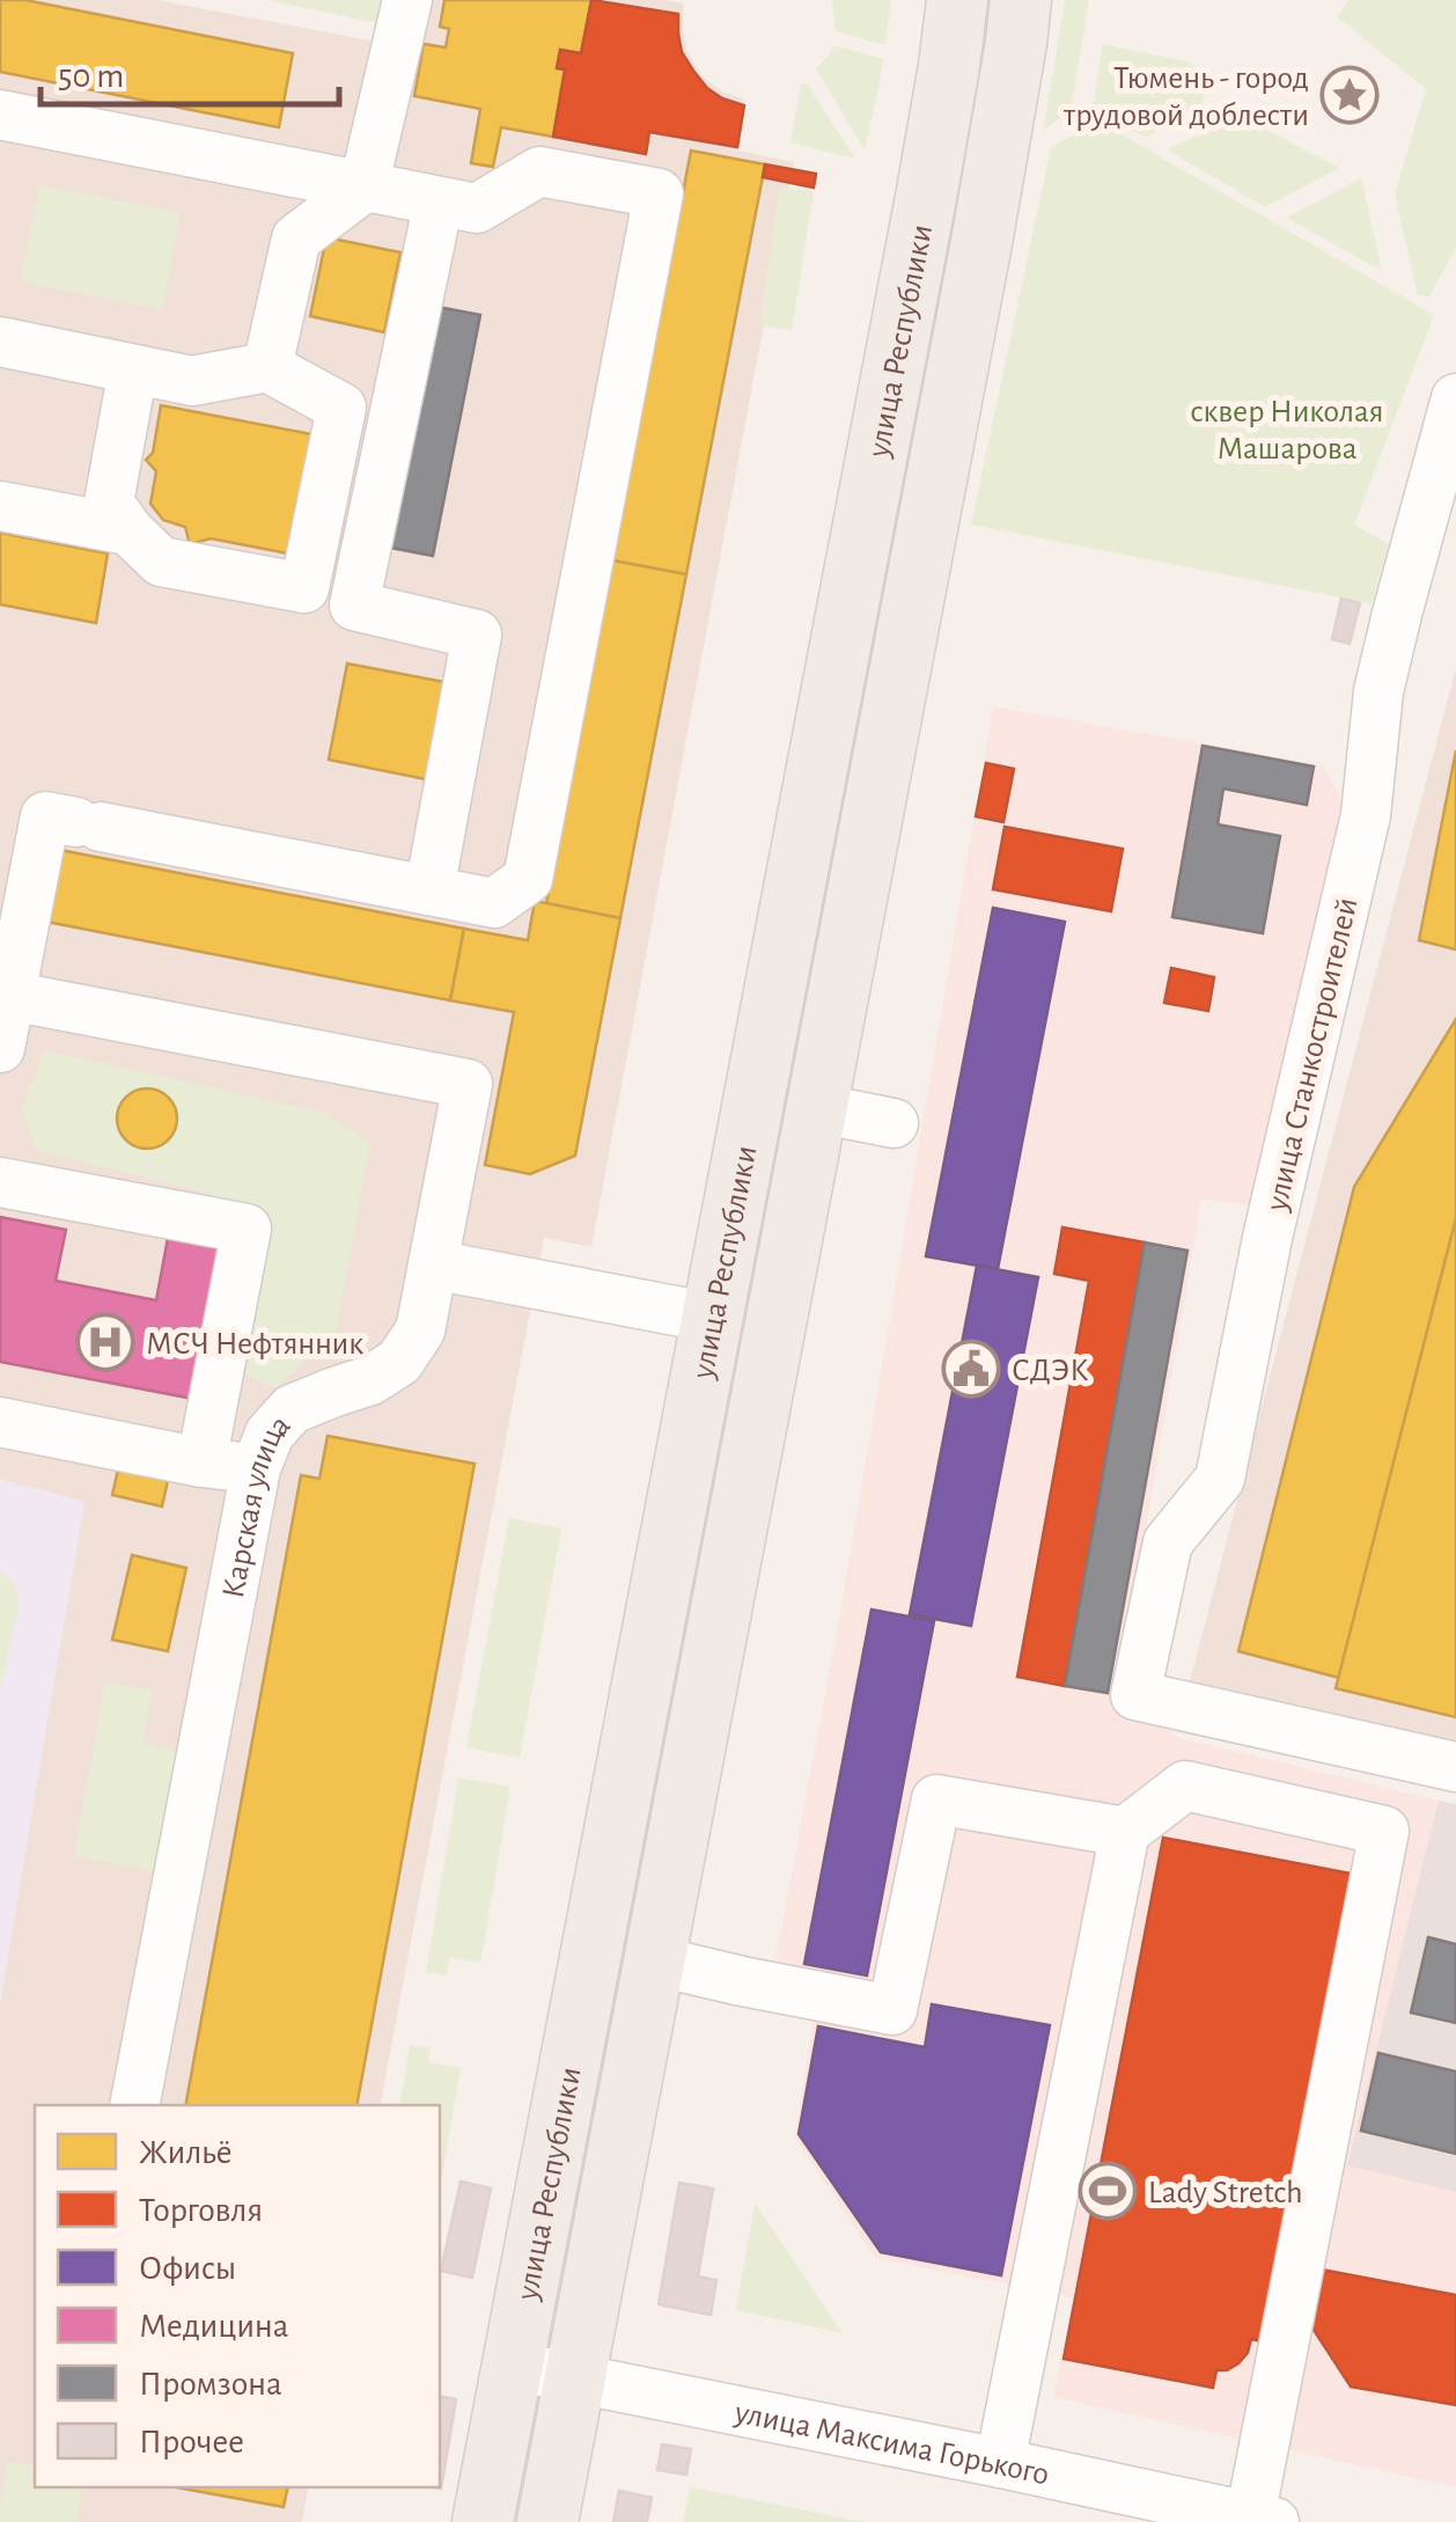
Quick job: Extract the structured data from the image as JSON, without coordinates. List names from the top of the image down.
{
  "streets": {
    "main road": ["улица Республики"],
    "street": ["улица Станкостроителей", "Карская улица", "улица Максима Горького"]
  },
  "crossings": [
    ["улица Республики", "улица Максима Горького"]
  ],
  "parks": ["сквер Николая Машарова"],
  "places": {
    "place": ["Тюмень - город трудовой доблести"],
    "hospital": ["МСЧ Нефтянник"],
    "public building": ["СДЭК"],
    "sports": ["Lady Stretch"]
  },
  "legend": [
    "Жильё",
    "Торговля",
    "Офисы",
    "Медицина",
    "Промзона",
    "Прочее"
  ],
  "scale_bar": "50 m"
}
